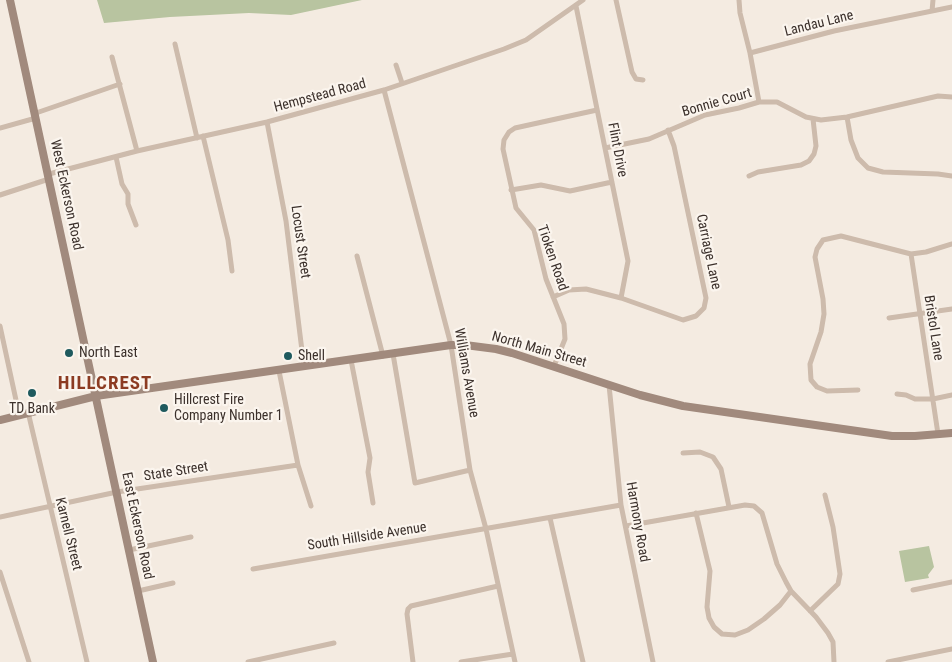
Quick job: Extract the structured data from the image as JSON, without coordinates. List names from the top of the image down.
{
  "streets": {
    "main road": ["West Eckerson Road", "North Main Street", "East Eckerson Road"],
    "street": [
      "Landau Lane",
      "Hempstead Road",
      "Bonnie Court",
      "Flint Drive",
      "Locust Street",
      "Carriage Lane",
      "Tioken Road",
      "Bristol Lane",
      "Williams Avenue",
      "State Street",
      "Harmony Road",
      "Karnell Street",
      "South Hillside Avenue"
    ]
  },
  "crossings": [
    ["Hempstead Road", "Flint Drive"],
    ["Hempstead Road", "West Eckerson Road"],
    ["Hempstead Road", "Locust Street"],
    ["Hempstead Road", "Williams Avenue"],
    ["Bonnie Court", "Flint Drive"],
    ["Bonnie Court", "Carriage Lane"],
    ["Flint Drive", "Carriage Lane"],
    ["Flint Drive", "Tioken Road"],
    ["West Eckerson Road", "North Main Street"],
    ["West Eckerson Road", "East Eckerson Road"],
    ["Locust Street", "North Main Street"],
    ["Carriage Lane", "Tioken Road"],
    ["Tioken Road", "North Main Street"],
    ["Bristol Lane", "North Main Street"],
    ["North Main Street", "Williams Avenue"],
    ["North Main Street", "Harmony Road"],
    ["North Main Street", "East Eckerson Road"],
    ["North Main Street", "Karnell Street"],
    ["Williams Avenue", "South Hillside Avenue"],
    ["State Street", "East Eckerson Road"],
    ["State Street", "Karnell Street"],
    ["Harmony Road", "South Hillside Avenue"]
  ],
  "districts": ["HILLCREST"],
  "places": [
    "North East",
    "Shell",
    "TD Bank",
    "Hillcrest Fire Company Number 1"
  ]
}
